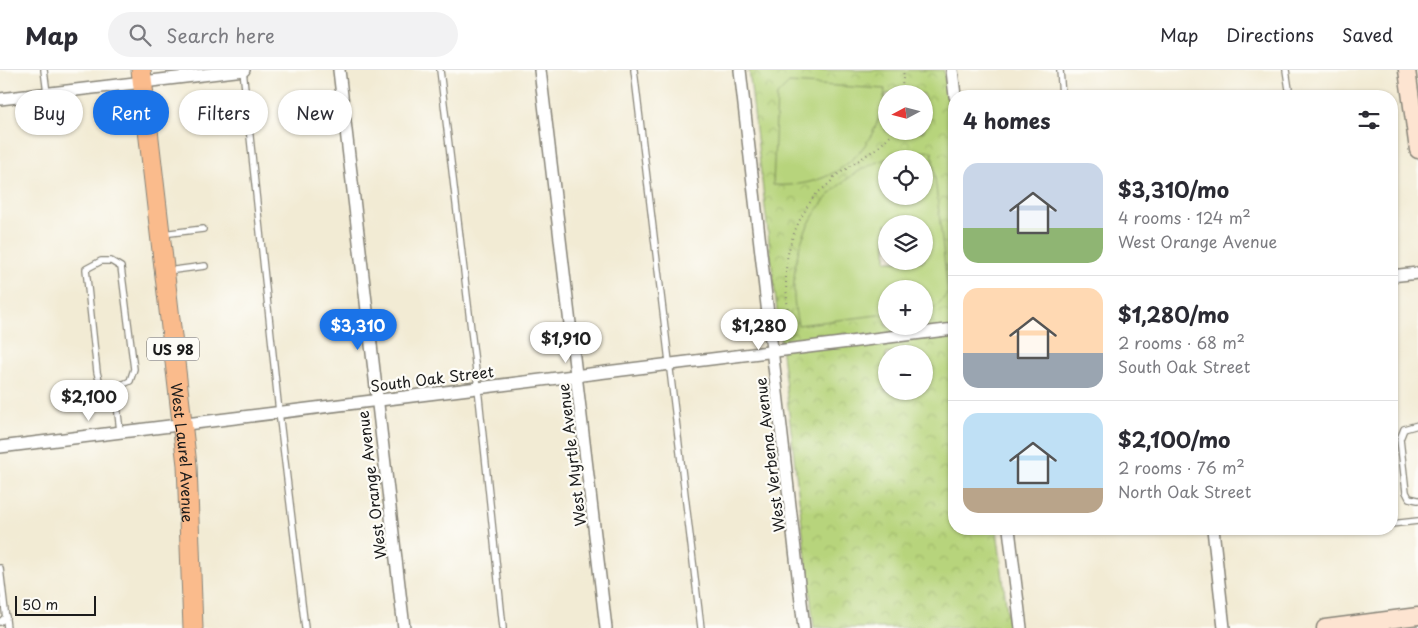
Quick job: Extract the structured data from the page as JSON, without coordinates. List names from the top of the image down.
{
  "streets": {
    "main road": ["US 98", "West Laurel Avenue"],
    "street": [
      "South Oak Street",
      "West Myrtle Avenue",
      "West Verbena Avenue",
      "West Orange Avenue"
    ]
  },
  "crossings": [
    ["South Oak Street", "West Laurel Avenue"],
    ["South Oak Street", "West Myrtle Avenue"],
    ["South Oak Street", "West Verbena Avenue"],
    ["South Oak Street", "West Orange Avenue"]
  ],
  "scale_bar": "50 m",
  "north": "left",
  "page": {
    "header": "Map",
    "search": "Search here",
    "nav": ["Map", "Directions", "Saved"],
    "map_buttons": ["+", "−"],
    "chip": [
      "Buy",
      "Rent",
      "Filters",
      "New"
    ],
    "heading": "4 homes",
    "list": [
      {
        "name": "$3,310/mo",
        "note": "4 rooms · 124 m² · West Orange Avenue"
      },
      {
        "name": "$1,280/mo",
        "note": "2 rooms · 68 m² · South Oak Street"
      },
      {
        "name": "$2,100/mo",
        "note": "2 rooms · 76 m² · North Oak Street"
      }
    ],
    "price": [
      "$3,310",
      "$1,280",
      "$1,910",
      "$2,100"
    ],
    "scale": "50 m"
  }
}
